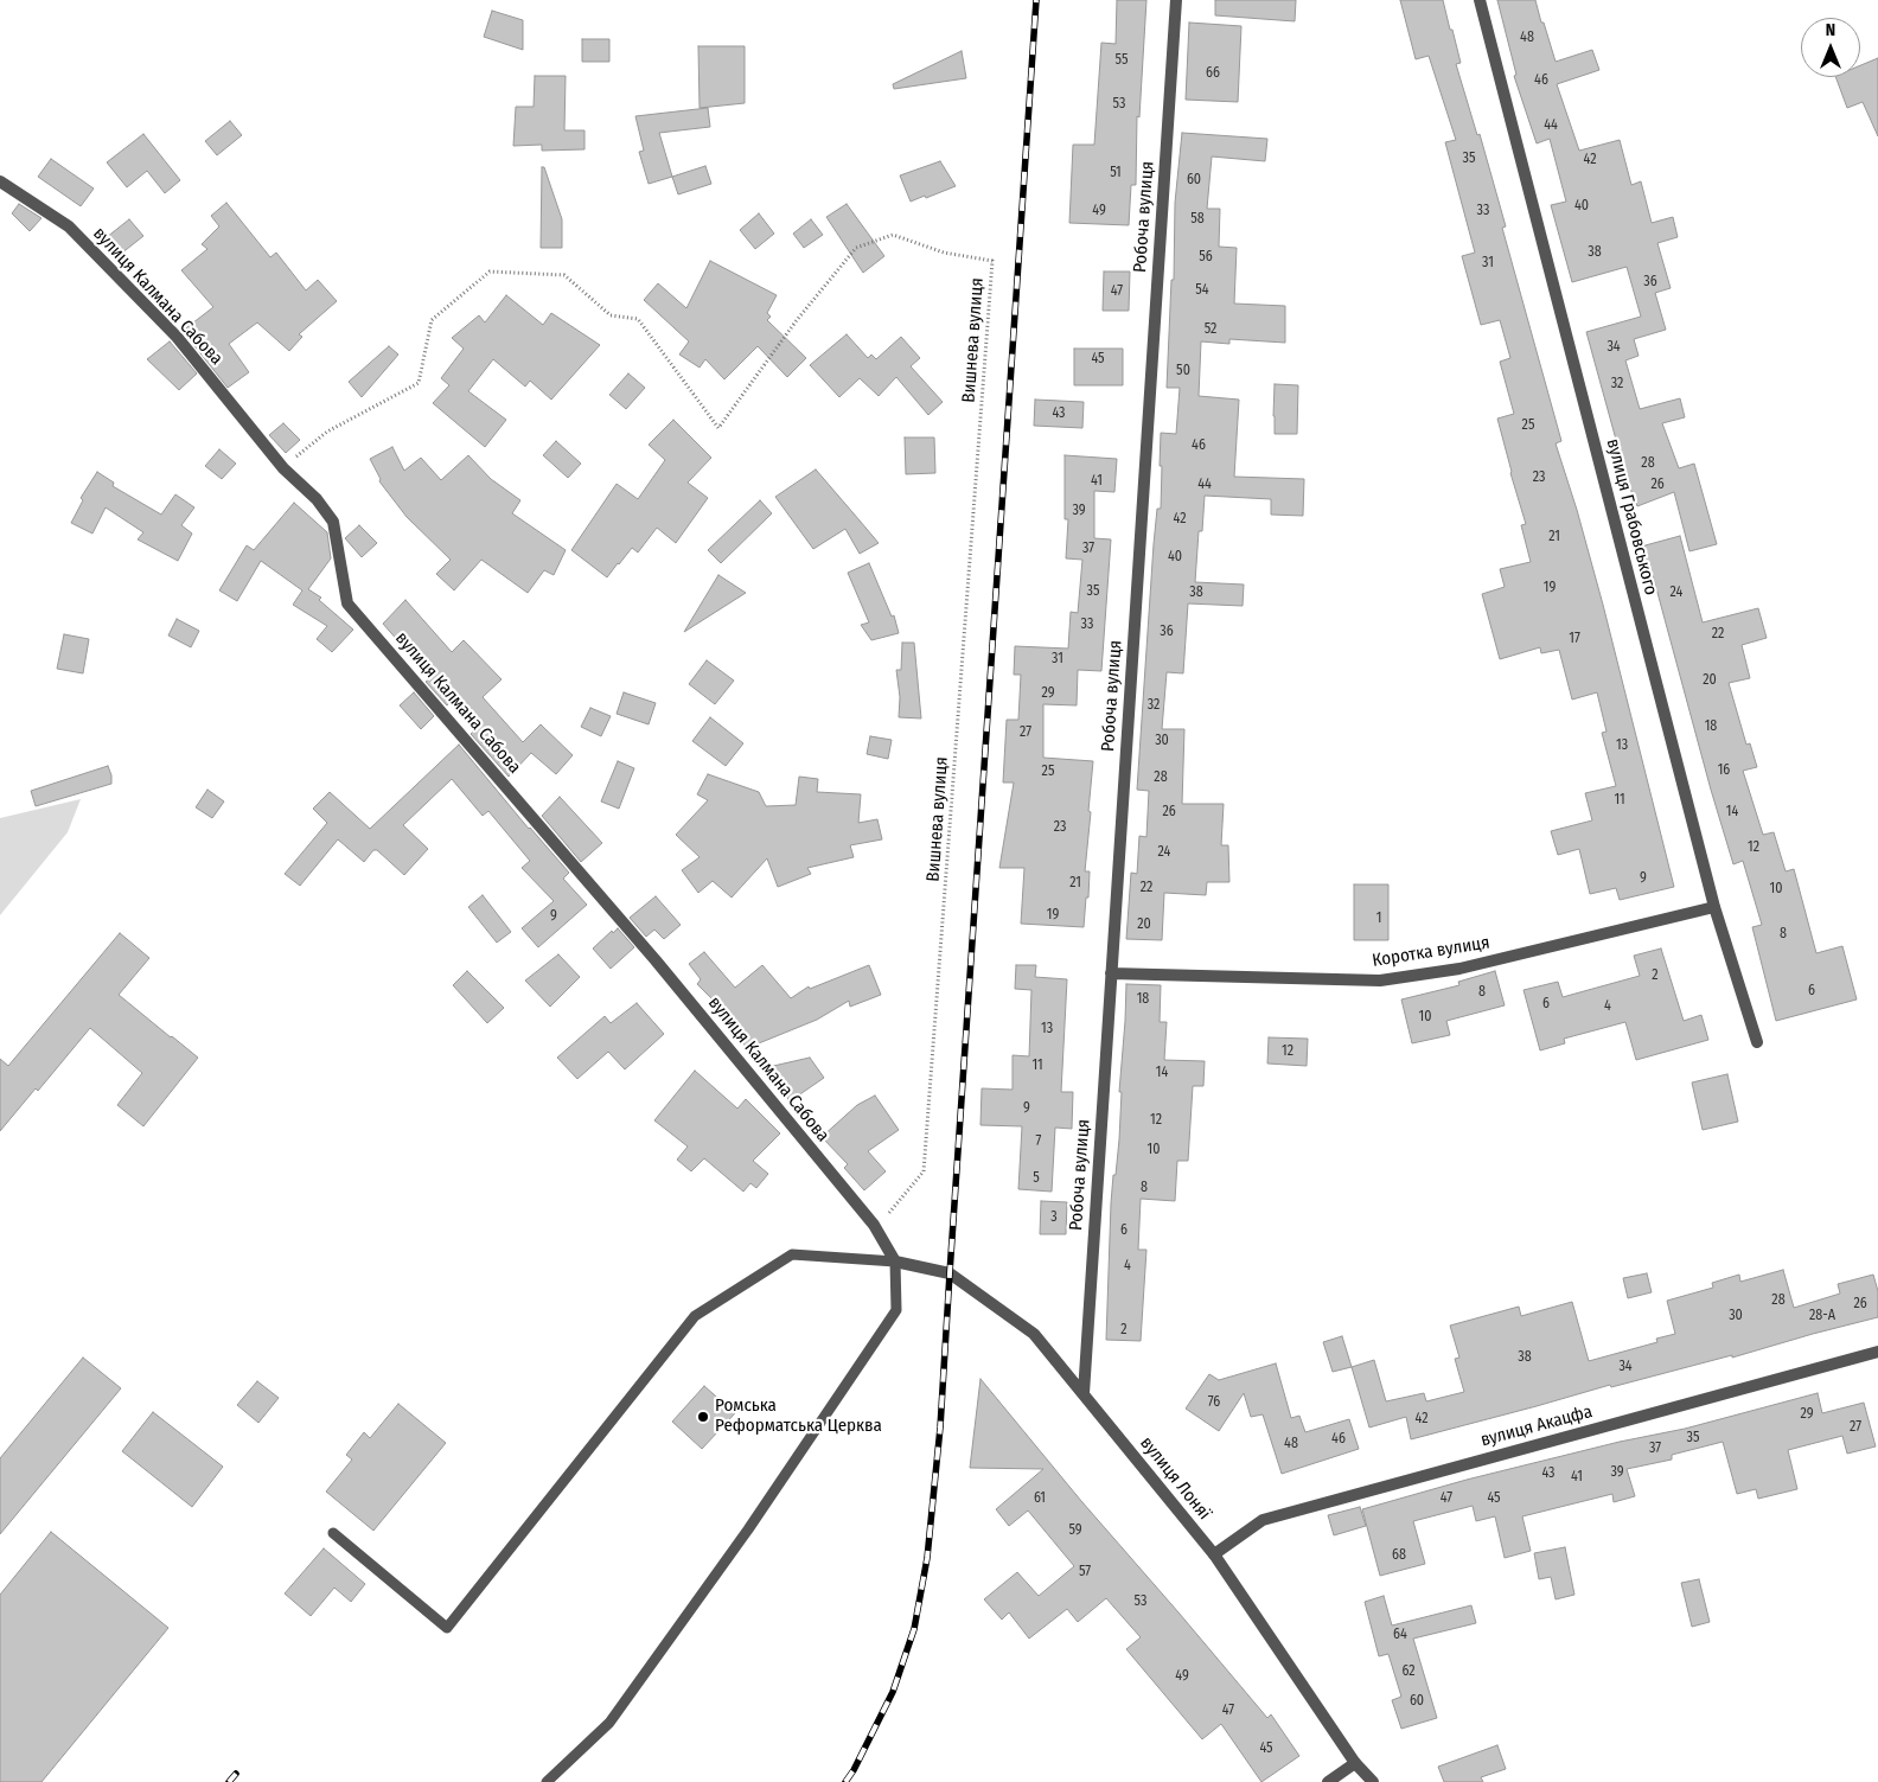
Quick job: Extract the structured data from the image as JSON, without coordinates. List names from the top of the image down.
{
  "streets": {
    "street": [
      "Робоча вулиця",
      "вулиця Калмана Сабова",
      "вулиця Грабовського",
      "Коротка вулиця",
      "вулиця Акацфа",
      "вулиця Лоняї"
    ],
    "path": ["Вишнева вулиця"]
  },
  "crossings": [
    ["Робоча вулиця", "Коротка вулиця"],
    ["Робоча вулиця", "вулиця Лоняї"],
    ["вулиця Калмана Сабова", "Вишнева вулиця"],
    ["вулиця Калмана Сабова", "вулиця Лоняї"],
    ["вулиця Грабовського", "Коротка вулиця"],
    ["вулиця Акацфа", "вулиця Лоняї"]
  ],
  "places": ["Ромська Реформатська Церква"],
  "house_numbers": [
    "48",
    "55",
    "66",
    "46",
    "53",
    "44",
    "35",
    "42",
    "51",
    "60",
    "40",
    "49",
    "33",
    "58",
    "38",
    "56",
    "31",
    "36",
    "54",
    "47",
    "52",
    "34",
    "45",
    "50",
    "32",
    "43",
    "25",
    "46",
    "28",
    "23",
    "41",
    "44",
    "26",
    "39",
    "42",
    "21",
    "37",
    "40",
    "19",
    "35",
    "38",
    "24",
    "33",
    "36",
    "22",
    "17",
    "31",
    "20",
    "29",
    "32",
    "18",
    "27",
    "30",
    "13",
    "16",
    "25",
    "28",
    "11",
    "26",
    "14",
    "23",
    "12",
    "24",
    "9",
    "21",
    "22",
    "10",
    "19",
    "9",
    "1",
    "20",
    "8",
    "2",
    "6",
    "8",
    "18",
    "6",
    "4",
    "10",
    "13",
    "12",
    "11",
    "14",
    "9",
    "12",
    "7",
    "10",
    "5",
    "8",
    "3",
    "6",
    "4",
    "28",
    "26",
    "30",
    "28-А",
    "2",
    "38",
    "34",
    "76",
    "29",
    "42",
    "27",
    "35",
    "46",
    "48",
    "37",
    "39",
    "43",
    "41",
    "61",
    "47",
    "45",
    "59",
    "68",
    "57",
    "53",
    "64",
    "62",
    "49",
    "60",
    "47",
    "45"
  ],
  "north": "top"
}
